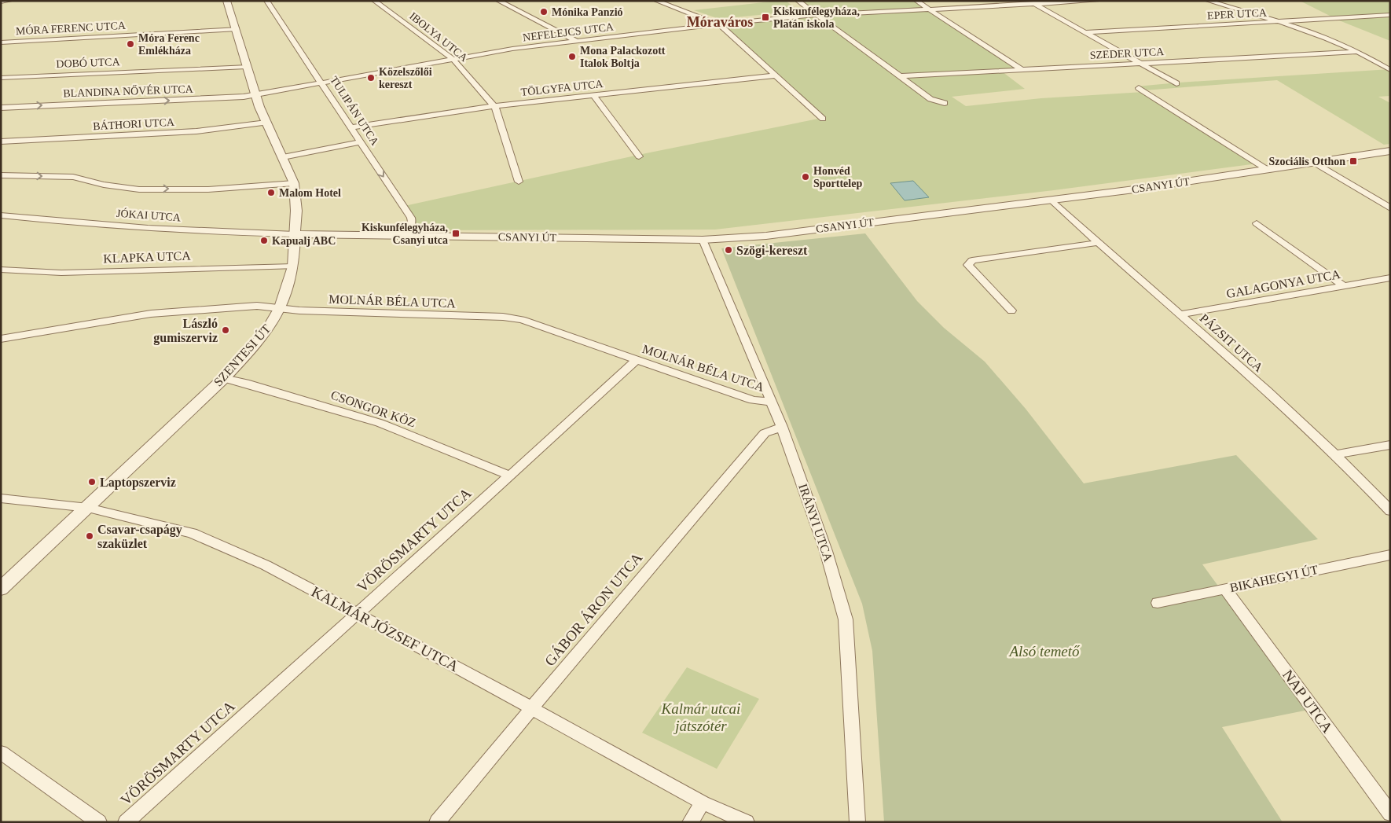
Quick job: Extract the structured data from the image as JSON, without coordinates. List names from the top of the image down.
{
  "streets": {
    "street": [
      "EPER UTCA",
      "MÓRA FERENC UTCA",
      "NEFELEJCS UTCA",
      "IBOLYA UTCA",
      "SZEDER UTCA",
      "DOBÓ UTCA",
      "TÖLGYFA UTCA",
      "BLANDINA NŐVÉR UTCA",
      "TULIPÁN UTCA",
      "BÁTHORI UTCA",
      "CSANYI ÚT",
      "JÓKAI UTCA",
      "KLAPKA UTCA",
      "GALAGONYA UTCA",
      "MOLNÁR BÉLA UTCA",
      "PÁZSIT UTCA",
      "SZENTESI ÚT",
      "CSONGOR KÖZ",
      "IRÁNYI UTCA",
      "VÖRÖSMARTY UTCA",
      "BIKAHEGYI ÚT",
      "GÁBOR ÁRON UTCA",
      "KALMÁR JÓZSEF UTCA",
      "NAP UTCA"
    ]
  },
  "crossings": [
    ["MÓRA FERENC UTCA", "SZENTESI ÚT"],
    ["NEFELEJCS UTCA", "IBOLYA UTCA"],
    ["NEFELEJCS UTCA", "BLANDINA NŐVÉR UTCA"],
    ["NEFELEJCS UTCA", "TULIPÁN UTCA"],
    ["NEFELEJCS UTCA", "SZENTESI ÚT"],
    ["IBOLYA UTCA", "TÖLGYFA UTCA"],
    ["DOBÓ UTCA", "SZENTESI ÚT"],
    ["TÖLGYFA UTCA", "TULIPÁN UTCA"],
    ["BLANDINA NŐVÉR UTCA", "SZENTESI ÚT"],
    ["TULIPÁN UTCA", "CSANYI ÚT"],
    ["BÁTHORI UTCA", "SZENTESI ÚT"],
    ["CSANYI ÚT", "JÓKAI UTCA"],
    ["CSANYI ÚT", "PÁZSIT UTCA"],
    ["CSANYI ÚT", "SZENTESI ÚT"],
    ["CSANYI ÚT", "IRÁNYI UTCA"],
    ["JÓKAI UTCA", "SZENTESI ÚT"],
    ["KLAPKA UTCA", "SZENTESI ÚT"],
    ["GALAGONYA UTCA", "PÁZSIT UTCA"],
    ["MOLNÁR BÉLA UTCA", "SZENTESI ÚT"],
    ["MOLNÁR BÉLA UTCA", "IRÁNYI UTCA"],
    ["MOLNÁR BÉLA UTCA", "VÖRÖSMARTY UTCA"],
    ["SZENTESI ÚT", "CSONGOR KÖZ"],
    ["SZENTESI ÚT", "KALMÁR JÓZSEF UTCA"],
    ["CSONGOR KÖZ", "VÖRÖSMARTY UTCA"],
    ["IRÁNYI UTCA", "GÁBOR ÁRON UTCA"],
    ["VÖRÖSMARTY UTCA", "KALMÁR JÓZSEF UTCA"],
    ["BIKAHEGYI ÚT", "NAP UTCA"],
    ["GÁBOR ÁRON UTCA", "KALMÁR JÓZSEF UTCA"]
  ],
  "one_way": ["TULIPÁN UTCA"],
  "districts": ["Móraváros"],
  "parks": ["Alsó temető", "Kalmár utcai játszótér"],
  "places": {
    "other": [
      "Mónika Panzió",
      "Móra Ferenc Emlékháza",
      "Mona Palackozott Italok Boltja",
      "Közelszőlői kereszt",
      "Honvéd Sporttelep",
      "Malom Hotel",
      "Kapualj ABC",
      "Szögi-kereszt",
      "László gumiszerviz",
      "Laptopszerviz",
      "Csavar-csapágy szaküzlet"
    ],
    "transit": ["Kiskunfélegyháza, Platán iskola", "Szociális Otthon", "Kiskunfélegyháza, Csanyi utca"]
  }
}
